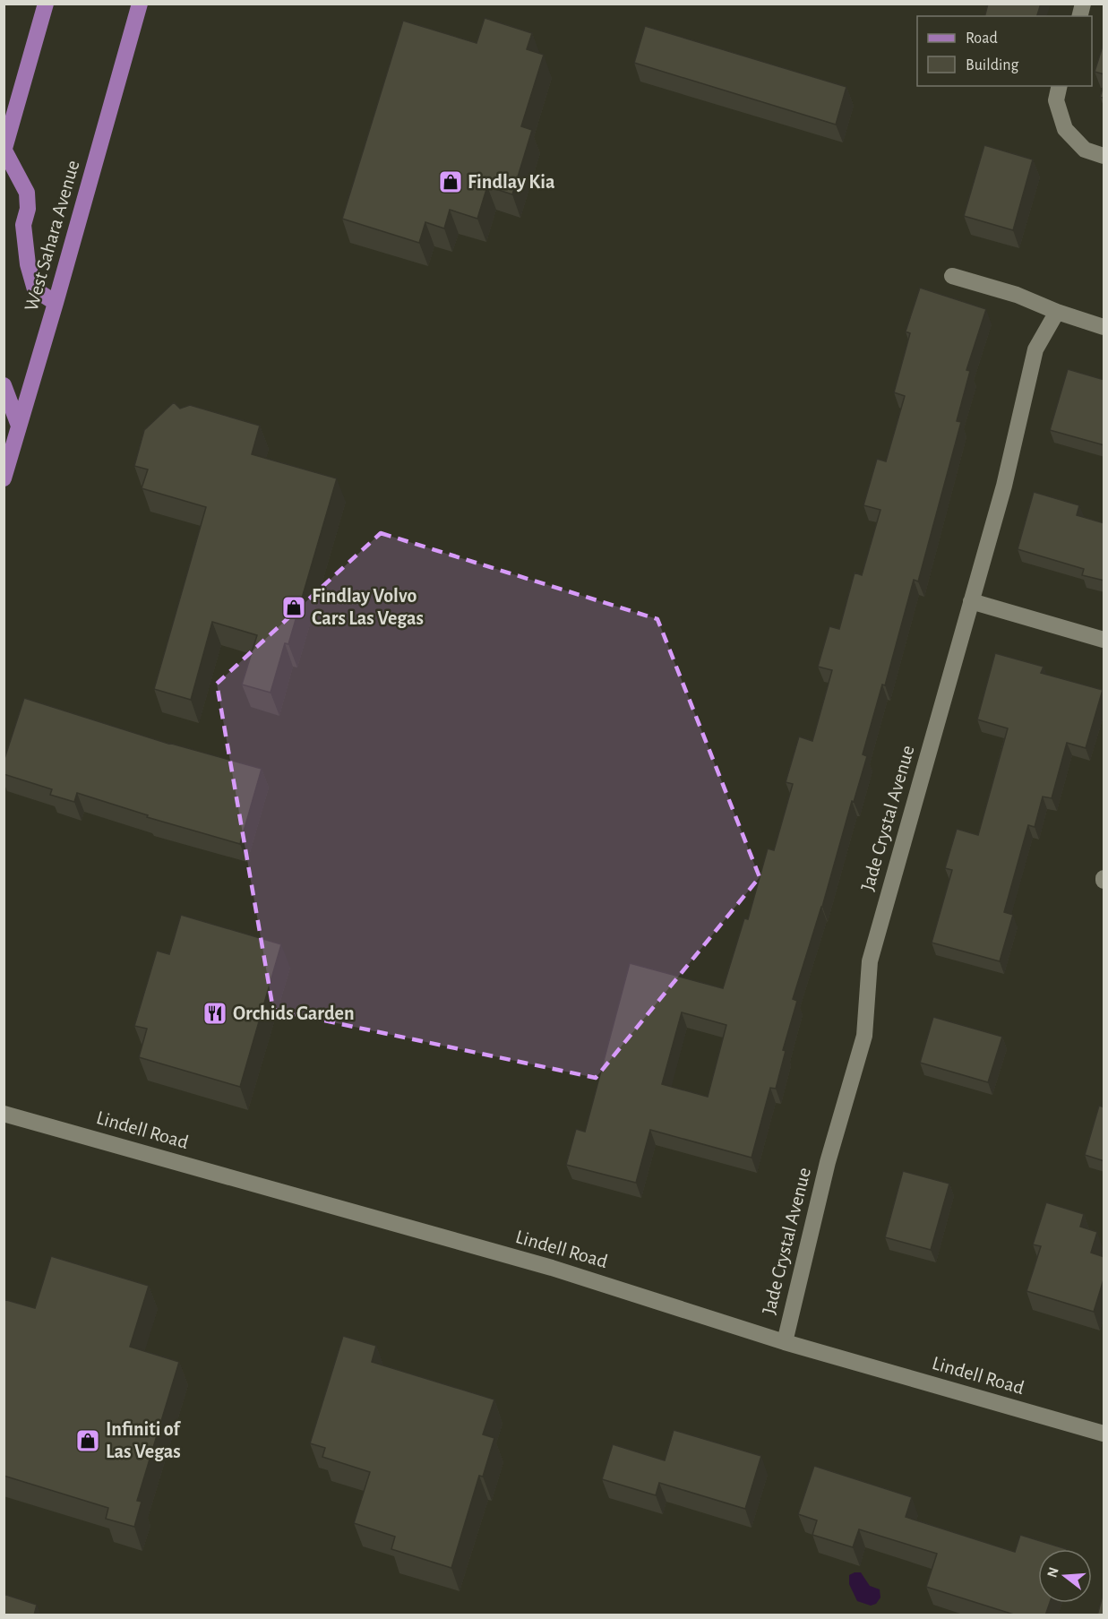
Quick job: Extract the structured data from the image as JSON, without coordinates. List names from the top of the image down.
{
  "streets": {
    "main road": ["West Sahara Avenue"],
    "street": ["Jade Crystal Avenue", "Lindell Road"]
  },
  "crossings": [
    ["Jade Crystal Avenue", "Lindell Road"]
  ],
  "places": {
    "shop": ["Findlay Kia", "Findlay Volvo Cars Las Vegas", "Infiniti of Las Vegas"],
    "restaurant": ["Orchids Garden"]
  },
  "legend": ["Road", "Building"],
  "north": "left"
}
